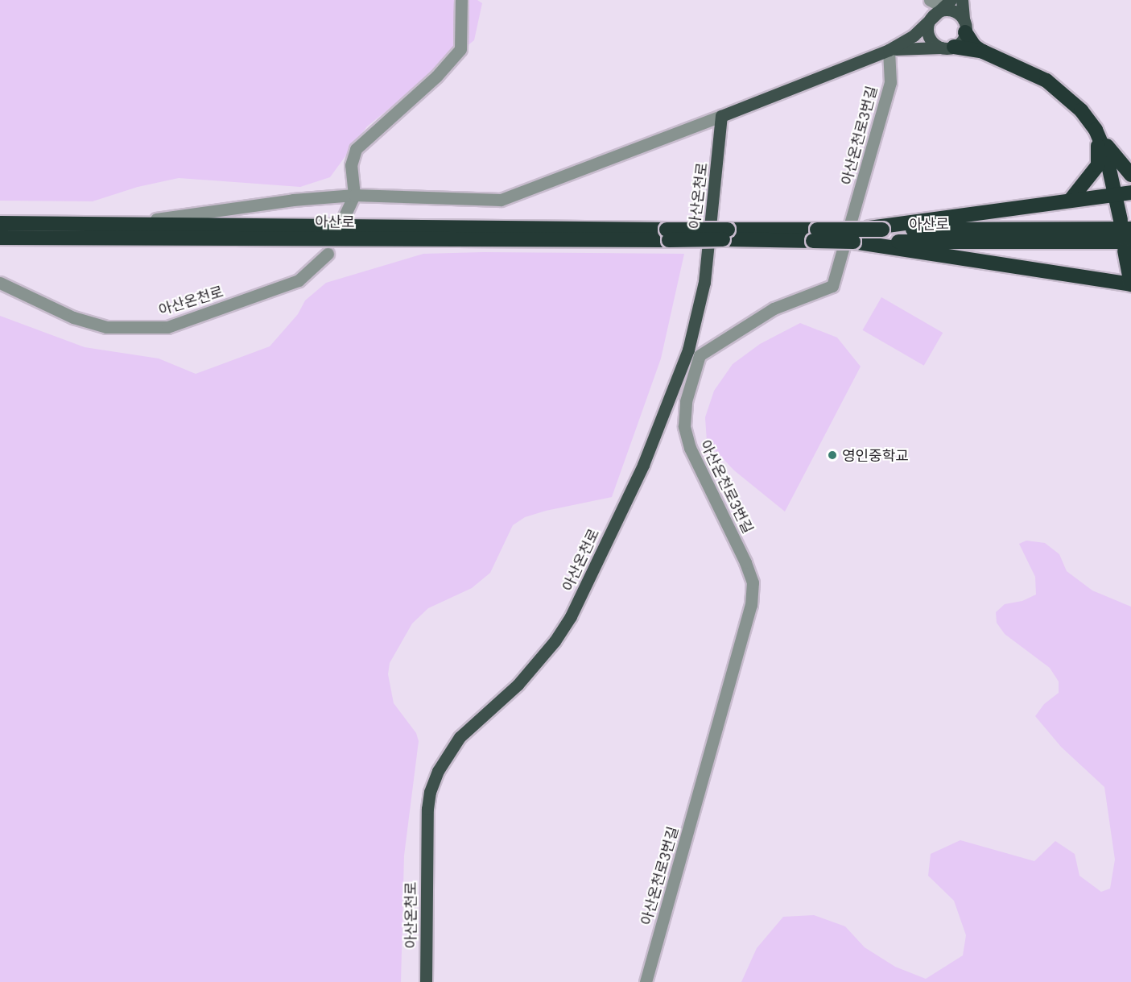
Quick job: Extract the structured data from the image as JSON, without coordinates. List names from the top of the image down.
{
  "streets": {
    "highway": ["아산로"],
    "main road": ["아산온천로"],
    "street": ["아산온천로3번길"]
  },
  "crossings": [
    ["아산온천로3번길", "아산온천로"]
  ],
  "places": ["영인중학교"]
}
